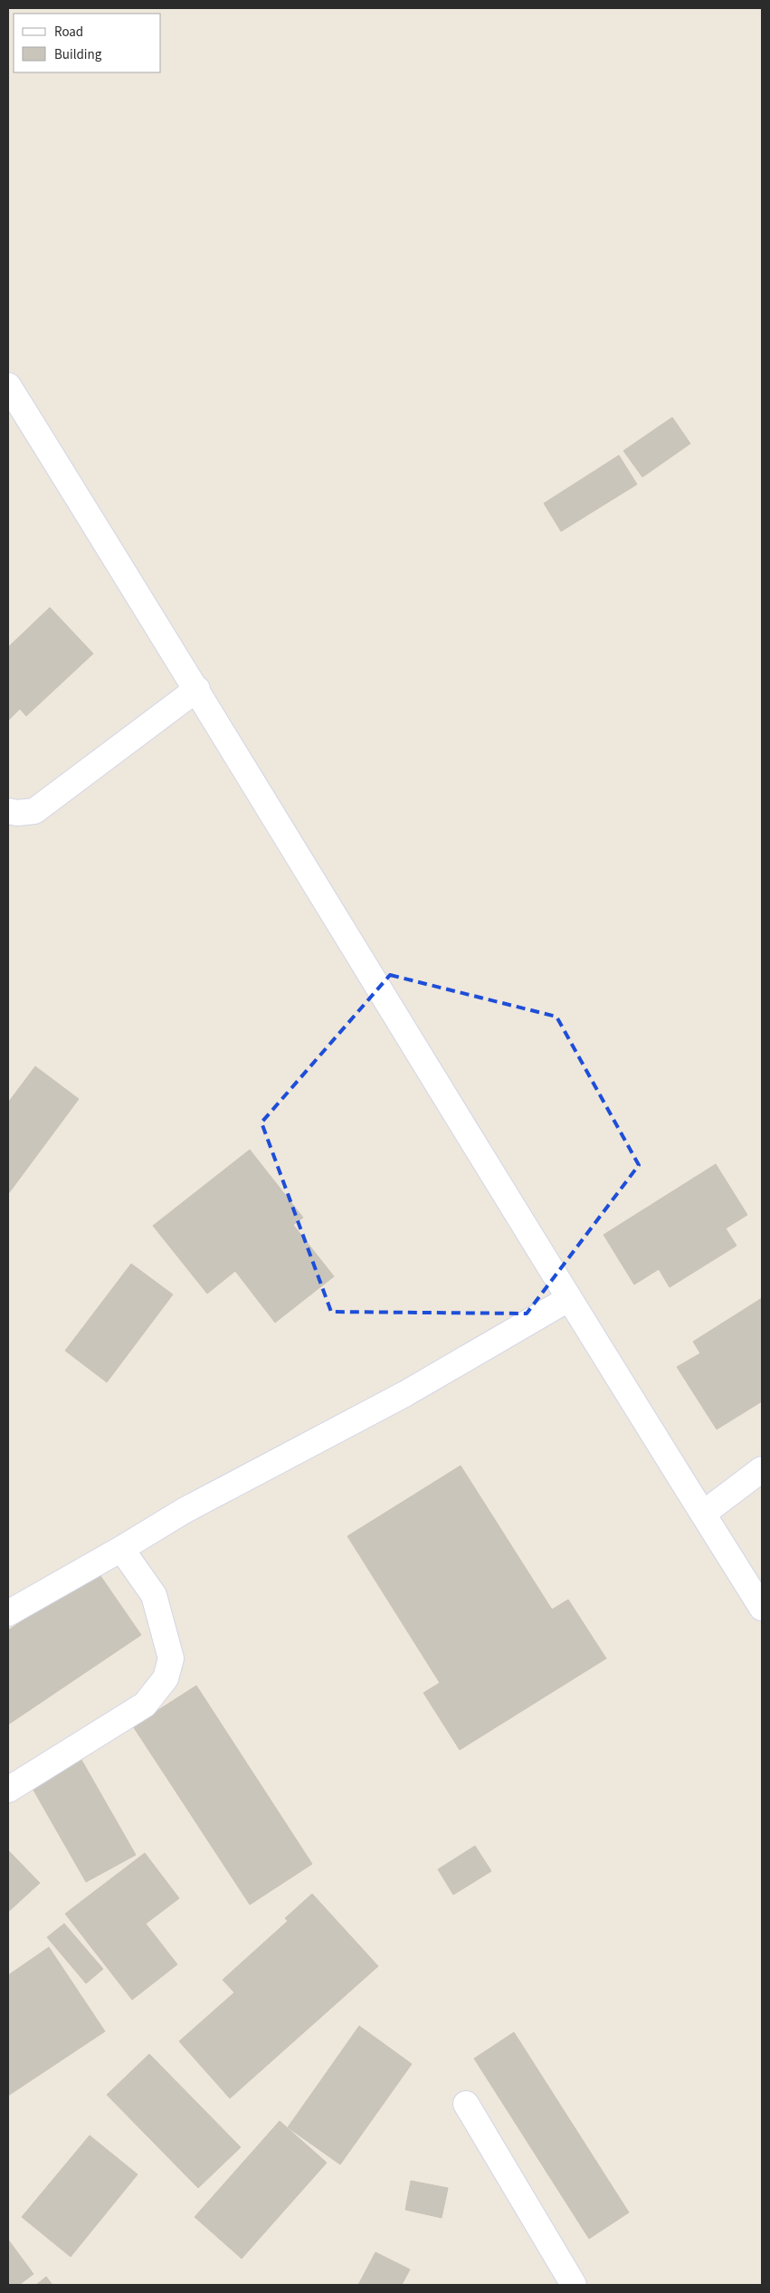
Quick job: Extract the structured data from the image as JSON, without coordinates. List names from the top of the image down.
{
  "legend": ["Road", "Building"]
}
